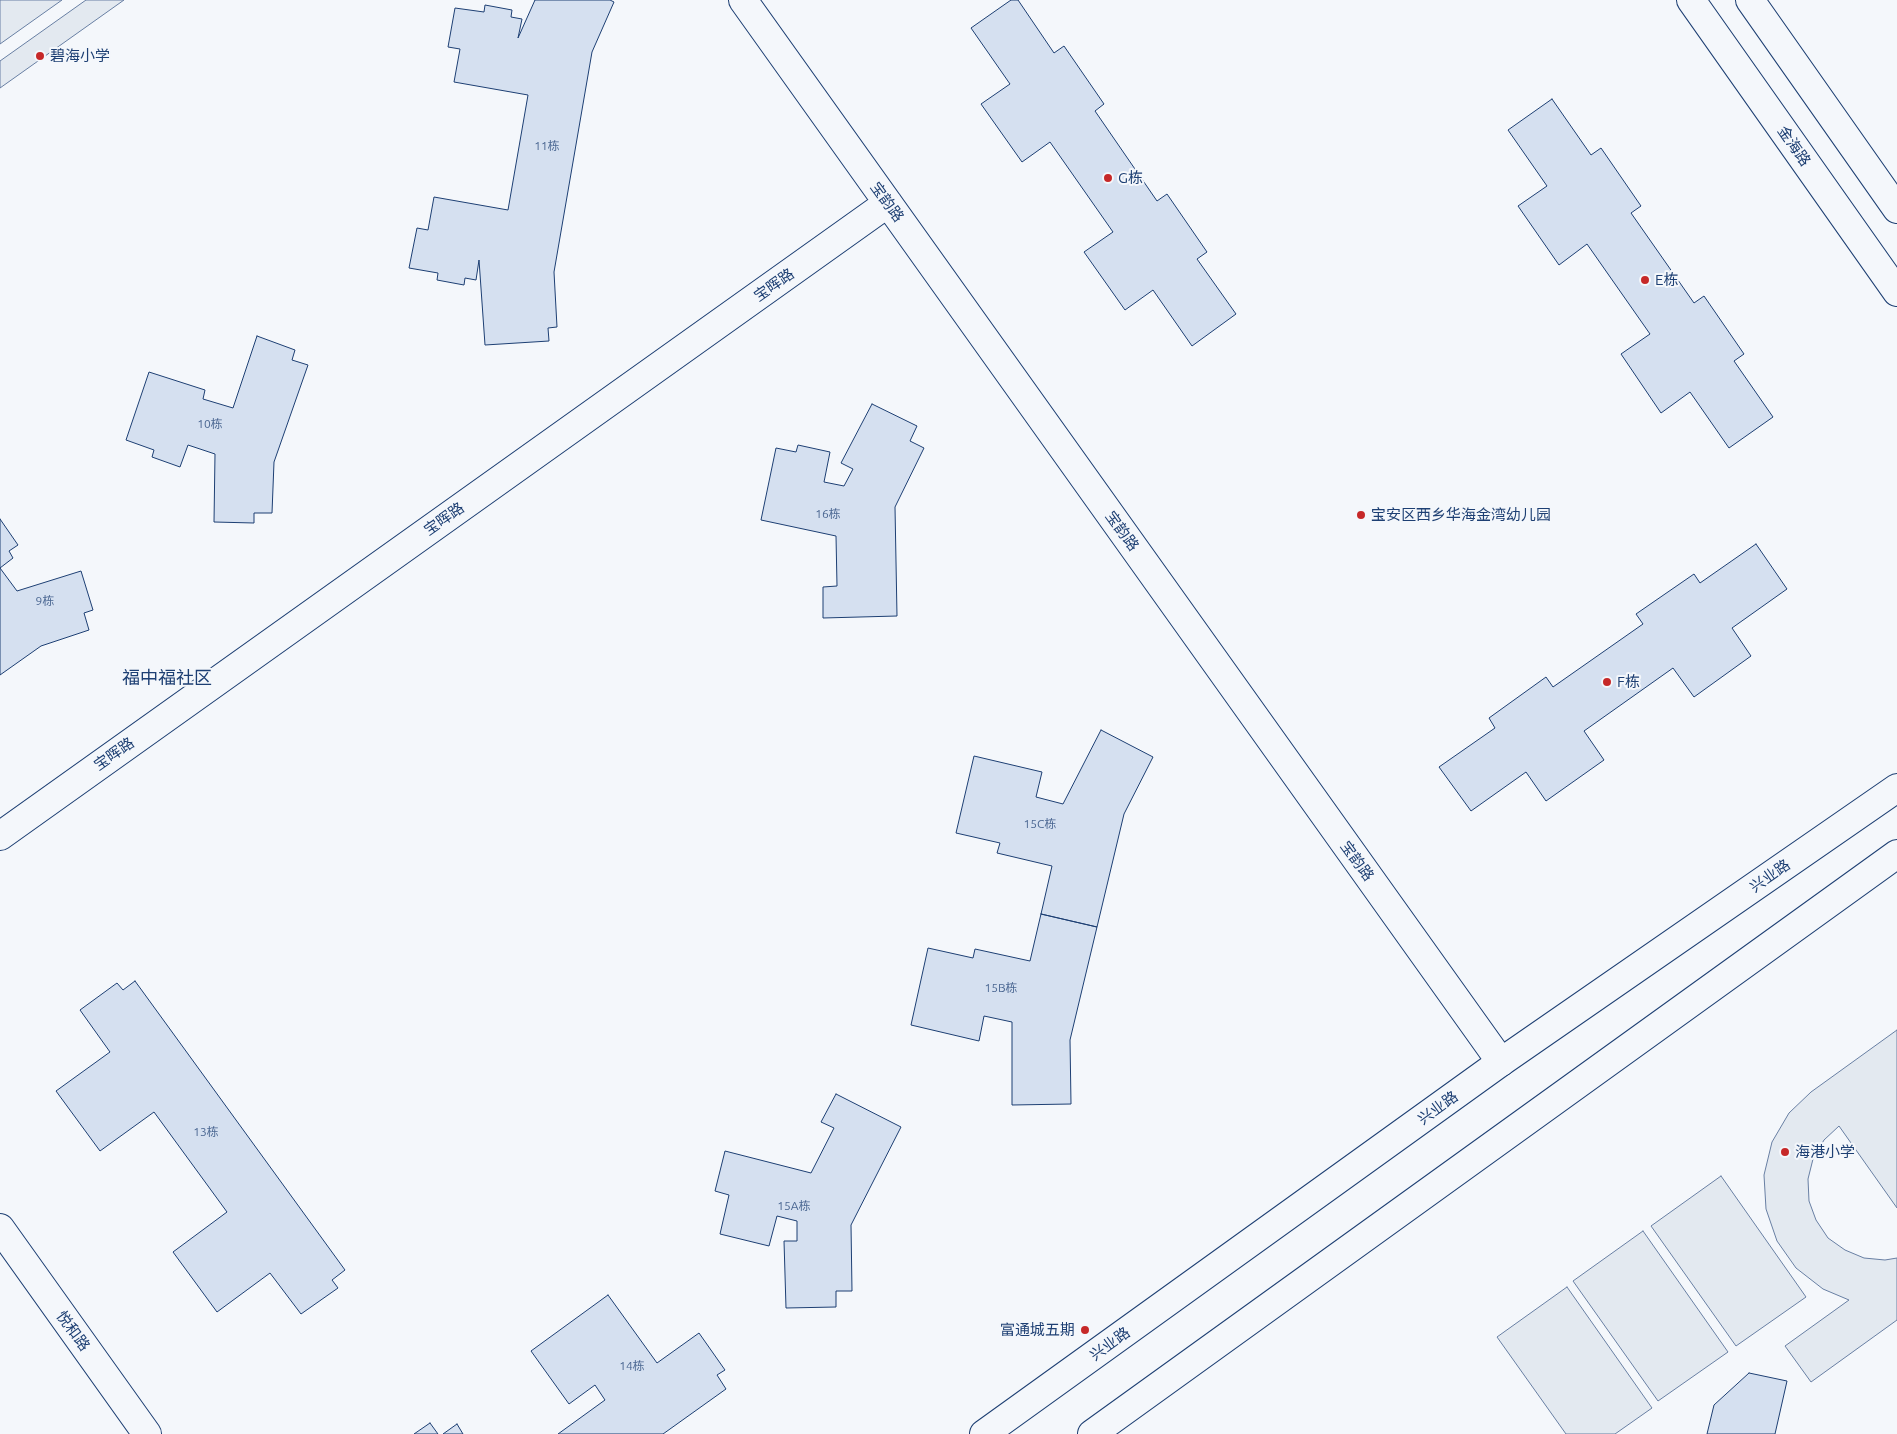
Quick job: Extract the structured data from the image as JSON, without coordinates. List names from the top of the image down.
{
  "streets": {
    "street": [
      "金海路",
      "宝韵路",
      "宝晖路",
      "兴业路",
      "悦和路"
    ]
  },
  "crossings": [
    ["宝韵路", "宝晖路"],
    ["宝韵路", "兴业路"]
  ],
  "districts": ["福中福社区"],
  "places": [
    "碧海小学",
    "G栋",
    "E栋",
    "宝安区西乡华海金湾幼儿园",
    "F栋",
    "海港小学",
    "富通城五期"
  ],
  "house_numbers": [
    "11栋",
    "10栋",
    "16栋",
    "9栋",
    "15C栋",
    "15B栋",
    "13栋",
    "15A栋",
    "14栋"
  ]
}
